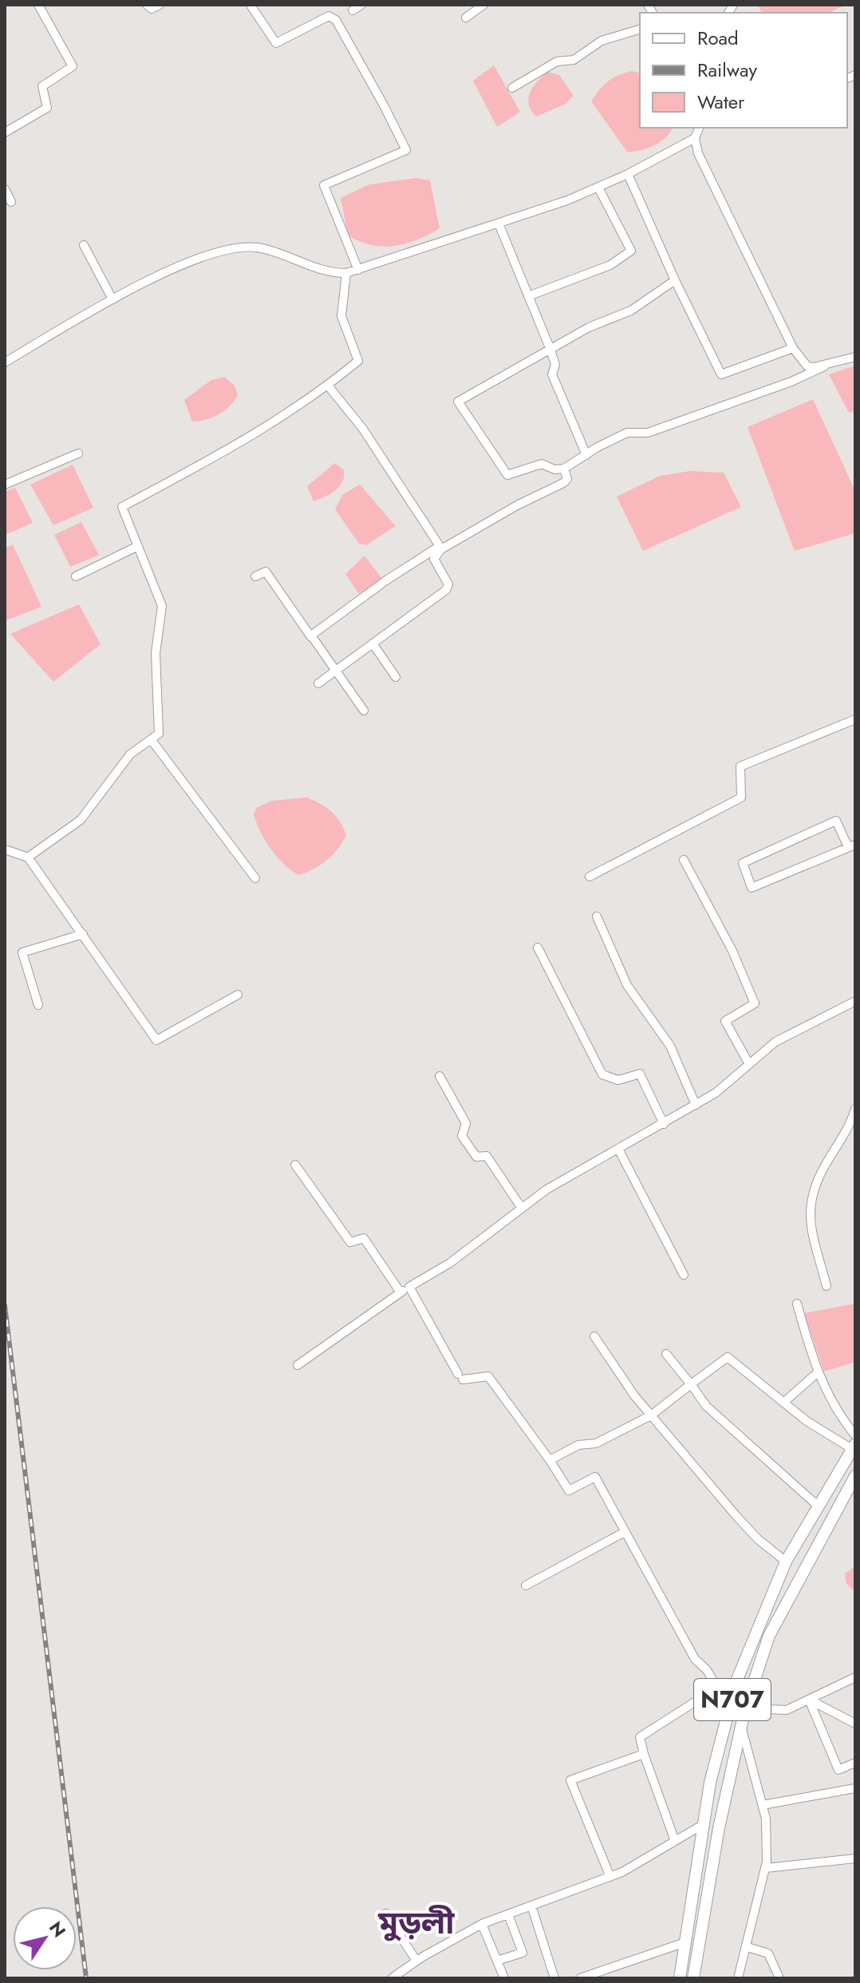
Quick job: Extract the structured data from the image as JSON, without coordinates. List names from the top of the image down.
{
  "streets": {
    "highway": ["N707"]
  },
  "districts": ["মুড়লী"],
  "legend": ["Road", "Railway", "Water"],
  "north": "top right"
}
